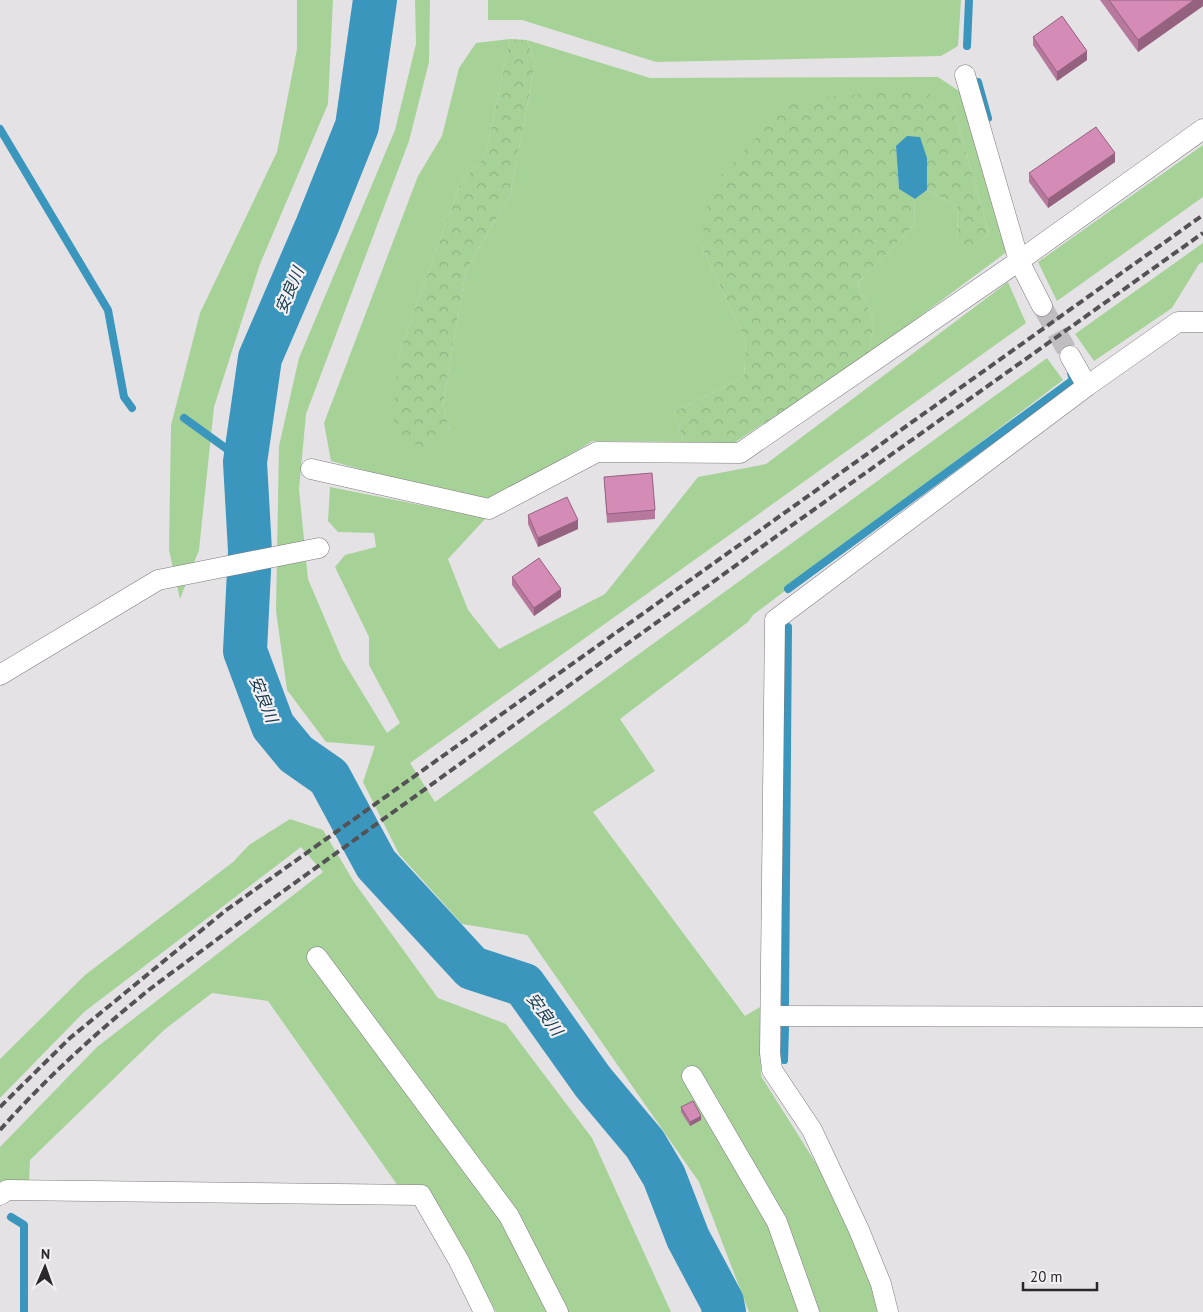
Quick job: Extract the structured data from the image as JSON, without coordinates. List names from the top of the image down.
{
  "water": ["安良川"],
  "scale_bar": "20 m",
  "north": "top"
}
